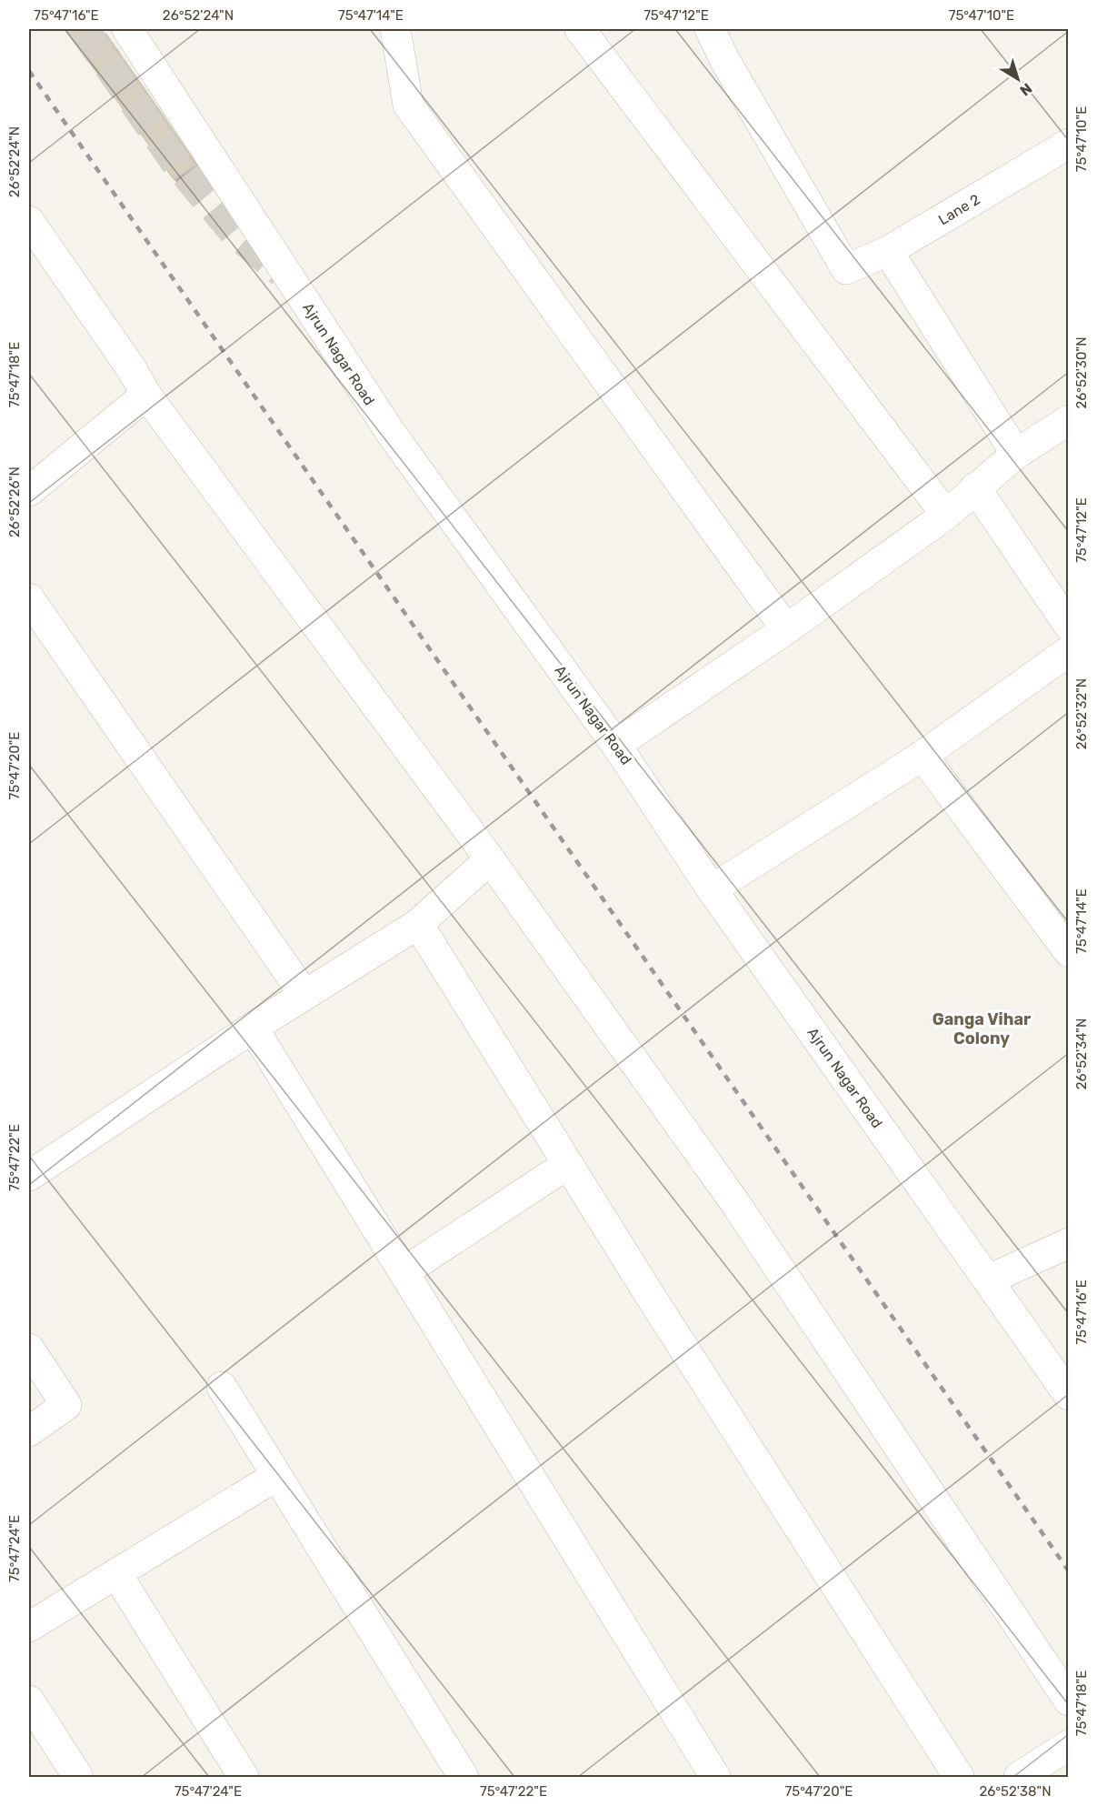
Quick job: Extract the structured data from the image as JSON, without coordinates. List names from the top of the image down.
{
  "streets": {
    "street": ["Lane 2", "Ajrun Nagar Road"]
  },
  "districts": ["Ganga Vihar Colony"],
  "north": "bottom right",
  "coordinates": [
    "75°47'16\"E",
    "26°52'24\"N",
    "75°47'14\"E",
    "75°47'12\"E",
    "75°47'10\"E",
    "26°52'30\"N",
    "75°47'18\"E",
    "26°52'26\"N",
    "26°52'32\"N",
    "75°47'20\"E",
    "26°52'34\"N",
    "75°47'22\"E",
    "75°47'24\"E",
    "26°52'38\"N"
  ]
}
